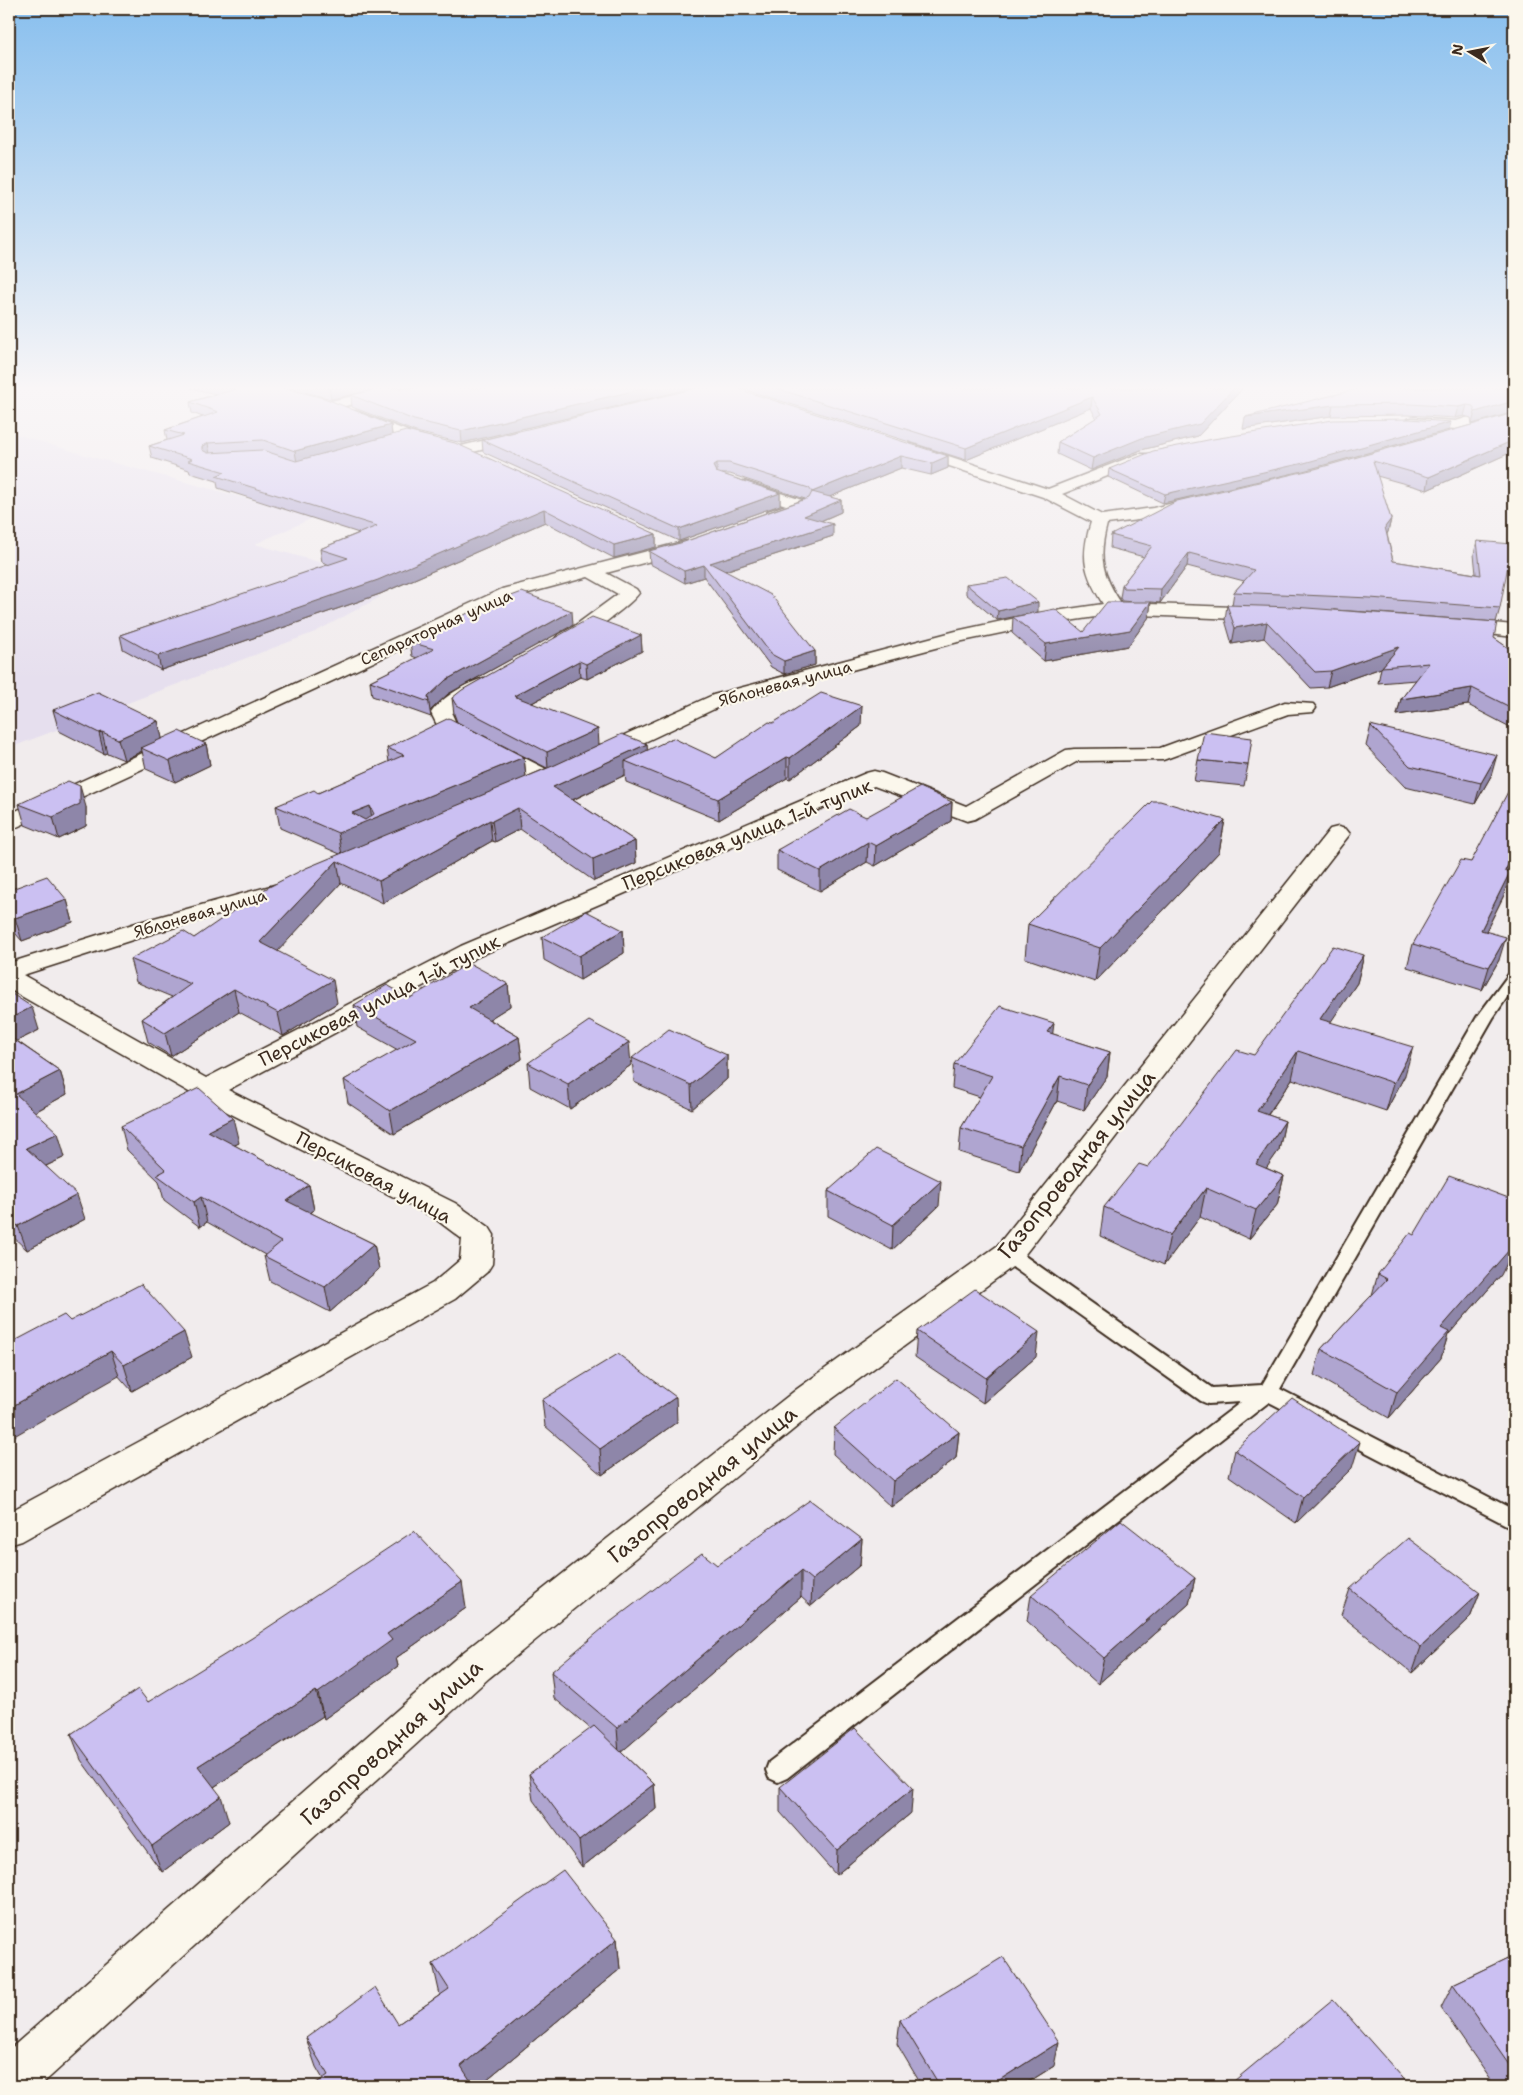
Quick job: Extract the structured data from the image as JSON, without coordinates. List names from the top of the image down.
{
  "streets": {
    "street": [
      "Сепараторная улица",
      "Яблоневая улица",
      "Персиковая улица 1-й тупик",
      "Газопроводная улица",
      "Персиковая улица"
    ]
  },
  "crossings": [
    ["Персиковая улица 1-й тупик", "Персиковая улица"]
  ],
  "north": "left"
}
